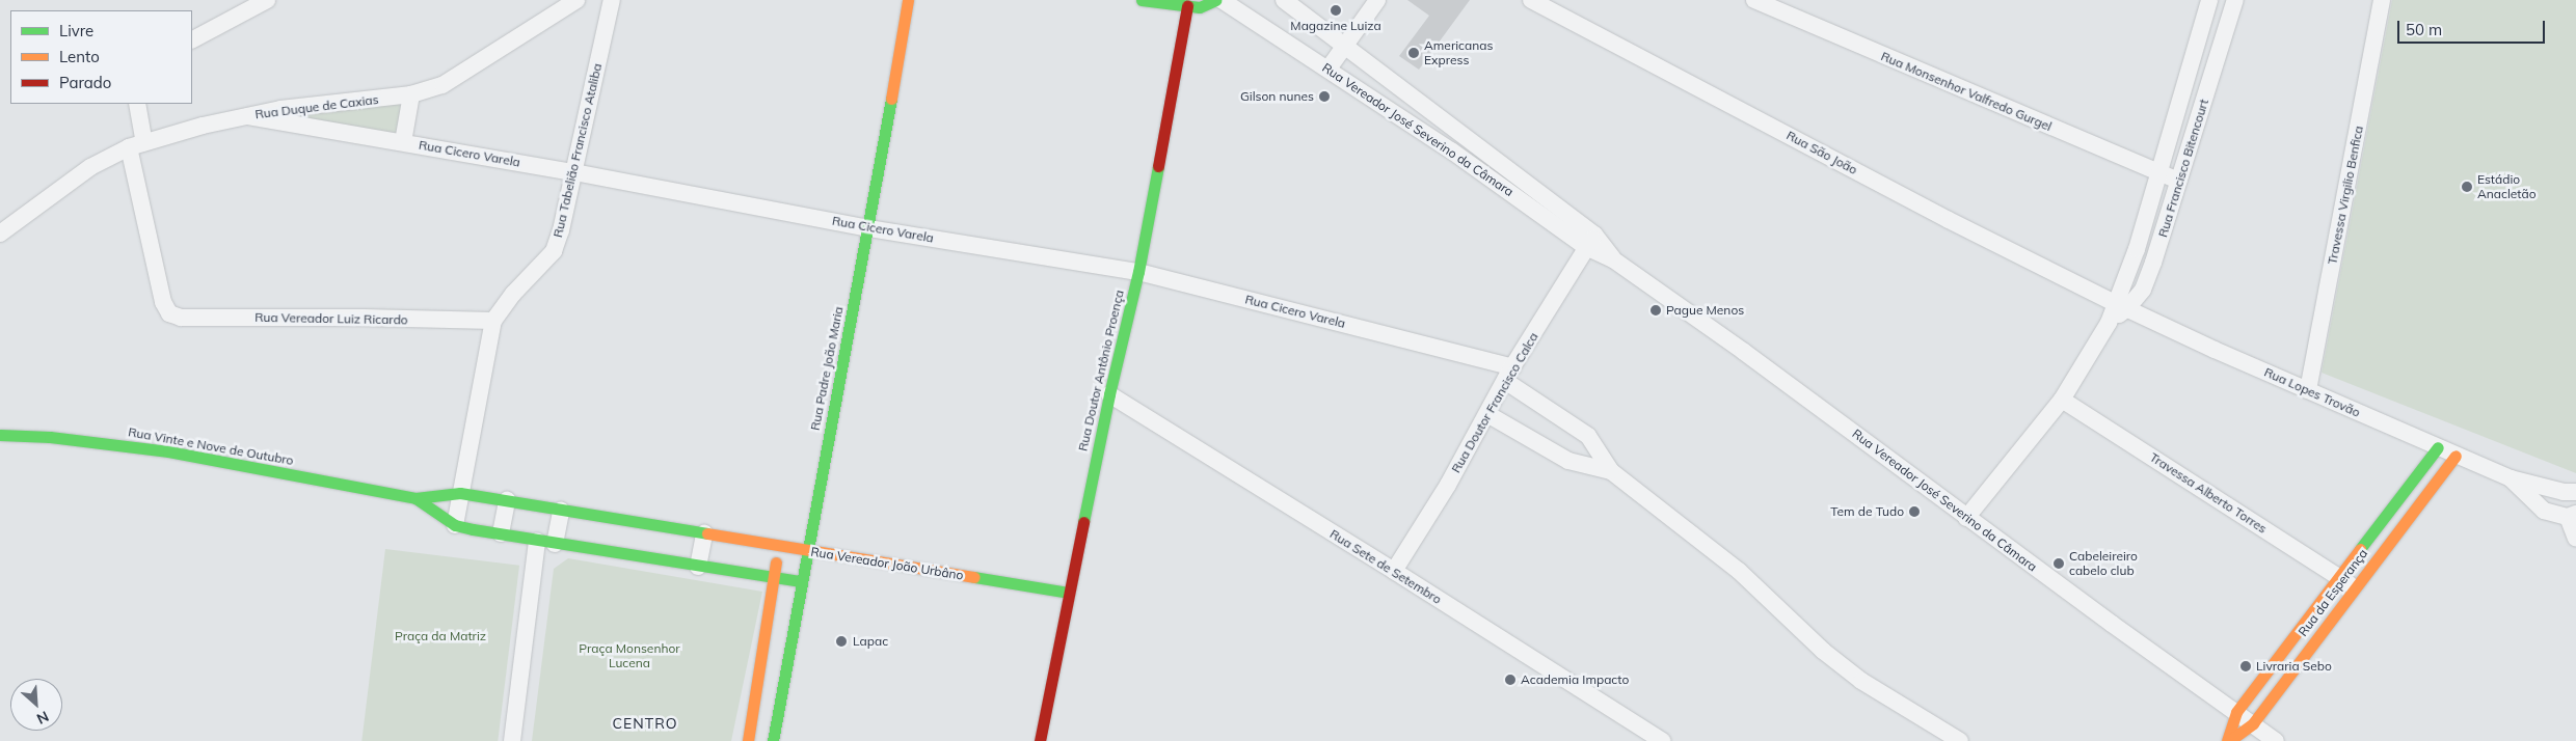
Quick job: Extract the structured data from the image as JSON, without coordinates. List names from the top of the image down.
{
  "streets": {
    "street": [
      "Rua Monsenhor Valfredo Gurgel",
      "Rua Duque de Caxias",
      "Rua Vereador José Severino da Câmara",
      "Rua Tabelião Francisco Ataliba",
      "Rua São João",
      "Rua Cicero Varela",
      "Rua Francisco Bitencourt",
      "Travessa Virgilio Benfica",
      "Rua Vereador Luiz Ricardo",
      "Rua Padre João Maria",
      "Rua Doutor Antônio Proença",
      "Rua Lopes Trovão",
      "Rua Doutor Francisco Calca",
      "Rua Vinte e Nove de Outubro",
      "Travessa Alberto Torres",
      "Rua Vereador João Urbâno",
      "Rua Sete de Setembro",
      "Rua da Esperança"
    ]
  },
  "crossings": [
    ["Rua Monsenhor Valfredo Gurgel", "Rua Francisco Bitencourt"],
    ["Rua Duque de Caxias", "Rua Cicero Varela"],
    ["Rua Duque de Caxias", "Rua Vereador Luiz Ricardo"],
    ["Rua Vereador José Severino da Câmara", "Rua Francisco Bitencourt"],
    ["Rua Vereador José Severino da Câmara", "Rua Doutor Francisco Calca"],
    ["Rua Vereador José Severino da Câmara", "Rua da Esperança"],
    ["Rua Tabelião Francisco Ataliba", "Rua Cicero Varela"],
    ["Rua Tabelião Francisco Ataliba", "Rua Vereador Luiz Ricardo"],
    ["Rua Tabelião Francisco Ataliba", "Rua Vinte e Nove de Outubro"],
    ["Rua Tabelião Francisco Ataliba", "Rua Vereador João Urbâno"],
    ["Rua São João", "Rua Francisco Bitencourt"],
    ["Rua São João", "Rua Lopes Trovão"],
    ["Rua Cicero Varela", "Rua Padre João Maria"],
    ["Rua Cicero Varela", "Rua Doutor Antônio Proença"],
    ["Rua Cicero Varela", "Rua Doutor Francisco Calca"],
    ["Rua Francisco Bitencourt", "Rua Lopes Trovão"],
    ["Rua Francisco Bitencourt", "Travessa Alberto Torres"],
    ["Travessa Virgilio Benfica", "Rua Lopes Trovão"],
    ["Rua Padre João Maria", "Rua Vereador João Urbâno"],
    ["Rua Doutor Antônio Proença", "Rua Vereador João Urbâno"],
    ["Rua Doutor Antônio Proença", "Rua Sete de Setembro"],
    ["Rua Lopes Trovão", "Rua da Esperança"],
    ["Rua Doutor Francisco Calca", "Rua Sete de Setembro"],
    ["Rua Vinte e Nove de Outubro", "Rua Vereador João Urbâno"],
    ["Travessa Alberto Torres", "Rua da Esperança"]
  ],
  "districts": ["CENTRO"],
  "parks": ["Praça da Matriz", "Praça Monsenhor Lucena"],
  "places": [
    "Magazine Luiza",
    "Americanas Express",
    "Gilson nunes",
    "Estádio Anacletão",
    "Pague Menos",
    "Tem de Tudo",
    "Cabeleireiro cabelo club",
    "Lapac",
    "Livraria Sebo",
    "Academia Impacto"
  ],
  "legend": ["Livre", "Lento", "Parado"],
  "scale_bar": "50 m",
  "north": "bottom right"
}
